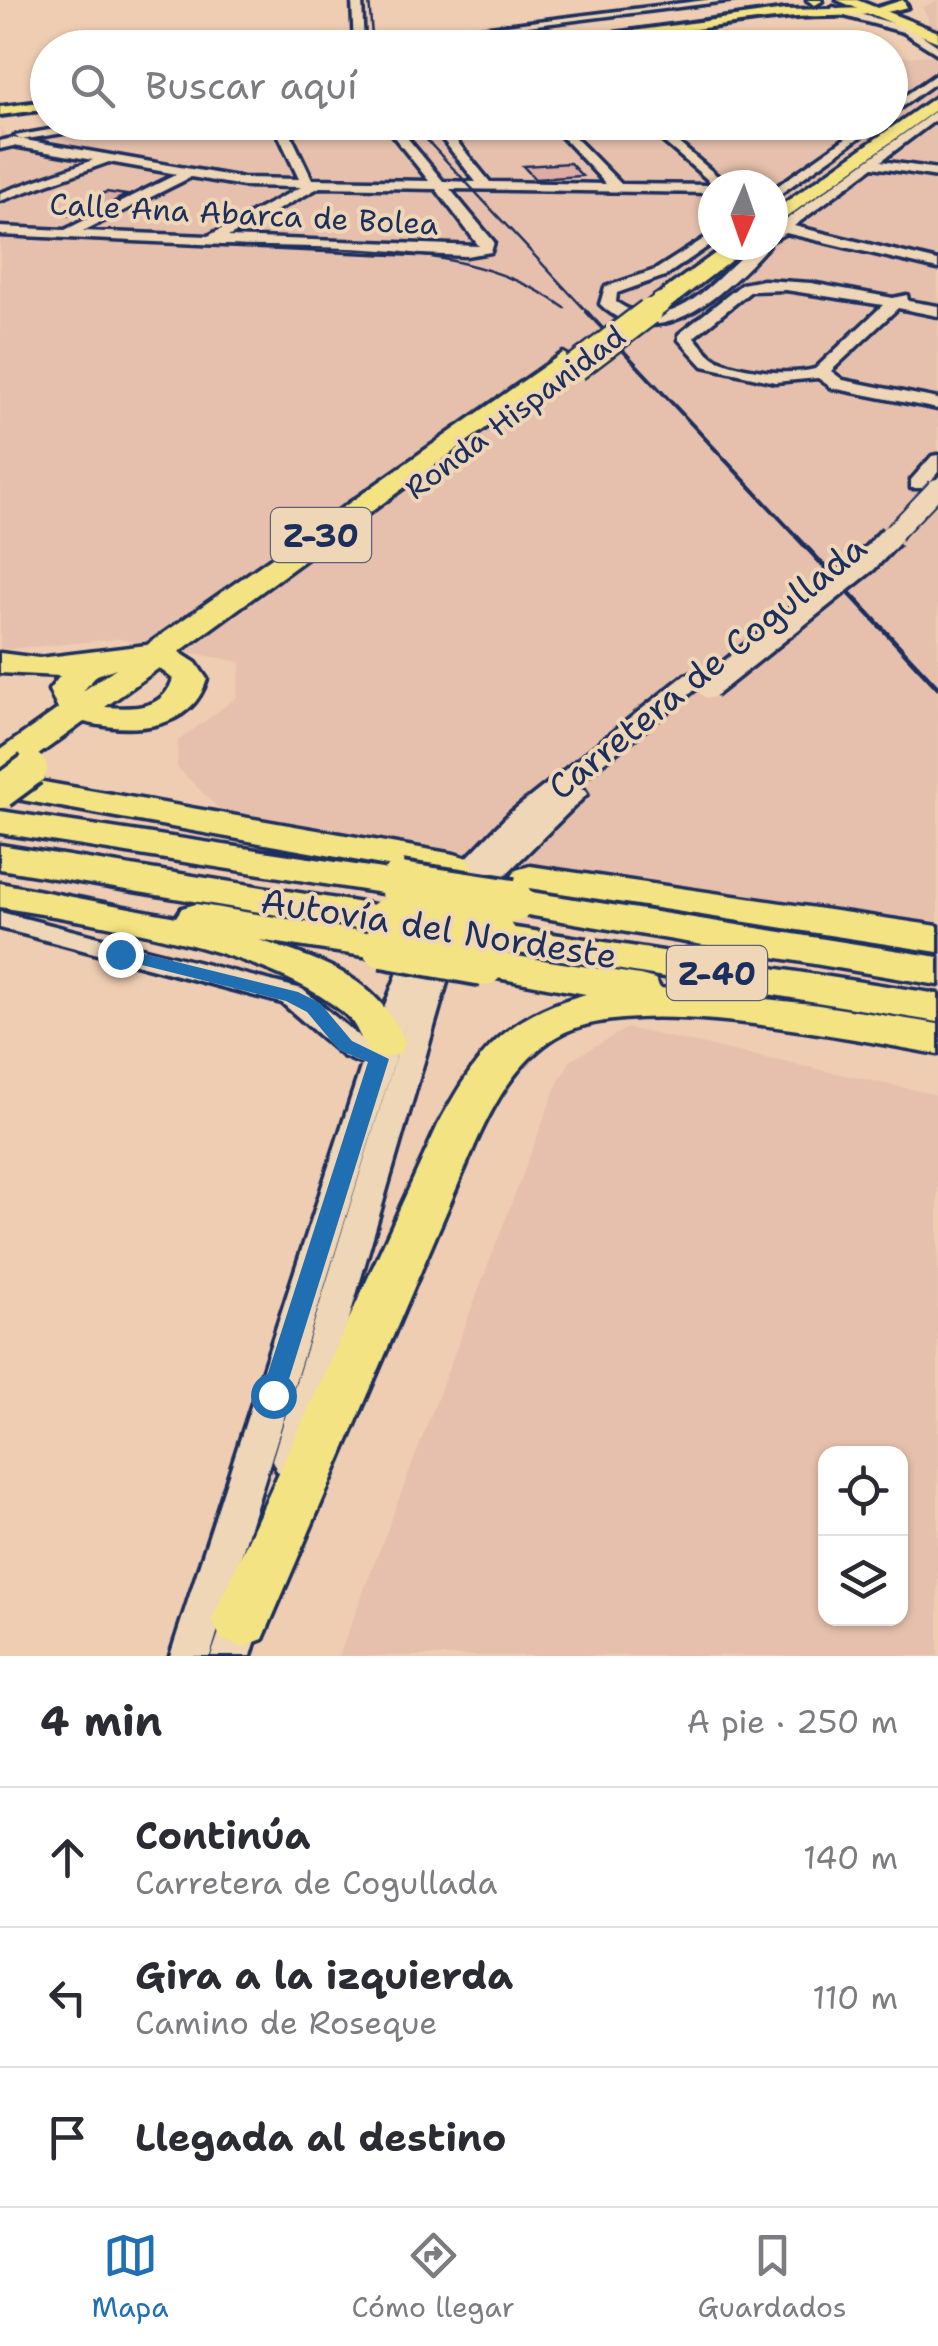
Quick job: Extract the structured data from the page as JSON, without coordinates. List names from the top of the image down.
{
  "streets": {
    "highway": [
      "Ronda Hispanidad",
      "Z-30",
      "Autovía del Nordeste",
      "Z-40"
    ],
    "street": ["Calle Ana Abarca de Bolea", "Carretera de Cogullada"]
  },
  "crossings": [
    ["Carretera de Cogullada", "Autovía del Nordeste"]
  ],
  "north": "bottom",
  "page": {
    "search": "Buscar aquí",
    "heading": ["4 min", "A pie · 250 m"],
    "list": [
      ["Continúa", "Carretera de Cogullada", "140 m"],
      ["Gira a la izquierda", "Camino de Roseque", "110 m"],
      "Llegada al destino"
    ],
    "nav": ["Mapa", "Cómo llegar", "Guardados"]
  }
}
